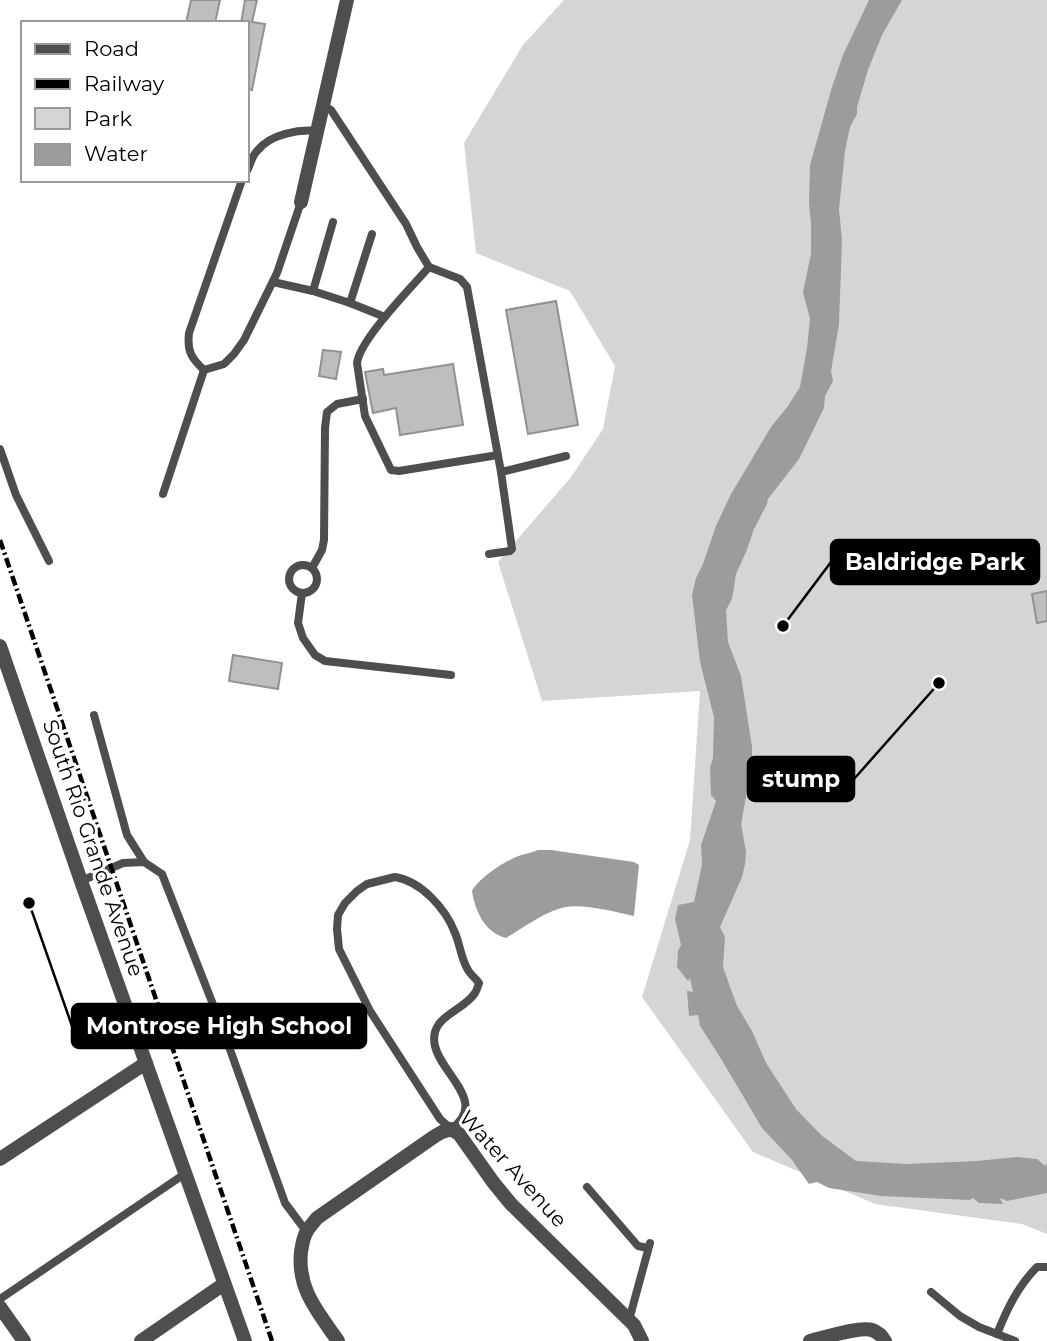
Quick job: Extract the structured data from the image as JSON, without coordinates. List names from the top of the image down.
{
  "streets": {
    "street": ["South Rio Grande Avenue", "Water Avenue"]
  },
  "places": ["Baldridge Park", "stump", "Montrose High School"],
  "legend": [
    "Road",
    "Railway",
    "Park",
    "Water"
  ]
}
